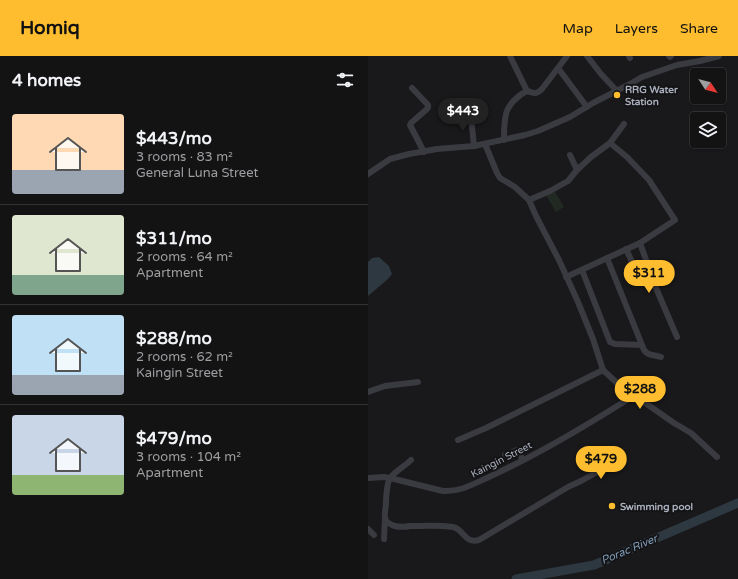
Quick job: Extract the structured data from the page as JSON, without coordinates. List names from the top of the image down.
{
  "streets": {
    "street": ["Kaingin Street"]
  },
  "water": ["Porac River"],
  "places": ["RRG Water Station", "Swimming pool"],
  "north": "bottom right",
  "page": {
    "header": "Homiq",
    "nav": ["Map", "Layers", "Share"],
    "heading": "4 homes",
    "price": [
      "$443",
      "$311",
      "$288",
      "$479"
    ],
    "list": [
      {
        "name": "$443/mo",
        "note": "3 rooms · 83 m² · General Luna Street"
      },
      {
        "name": "$311/mo",
        "note": "2 rooms · 64 m² · Apartment"
      },
      {
        "name": "$288/mo",
        "note": "2 rooms · 62 m² · Kaingin Street"
      },
      {
        "name": "$479/mo",
        "note": "3 rooms · 104 m² · Apartment"
      }
    ]
  }
}
